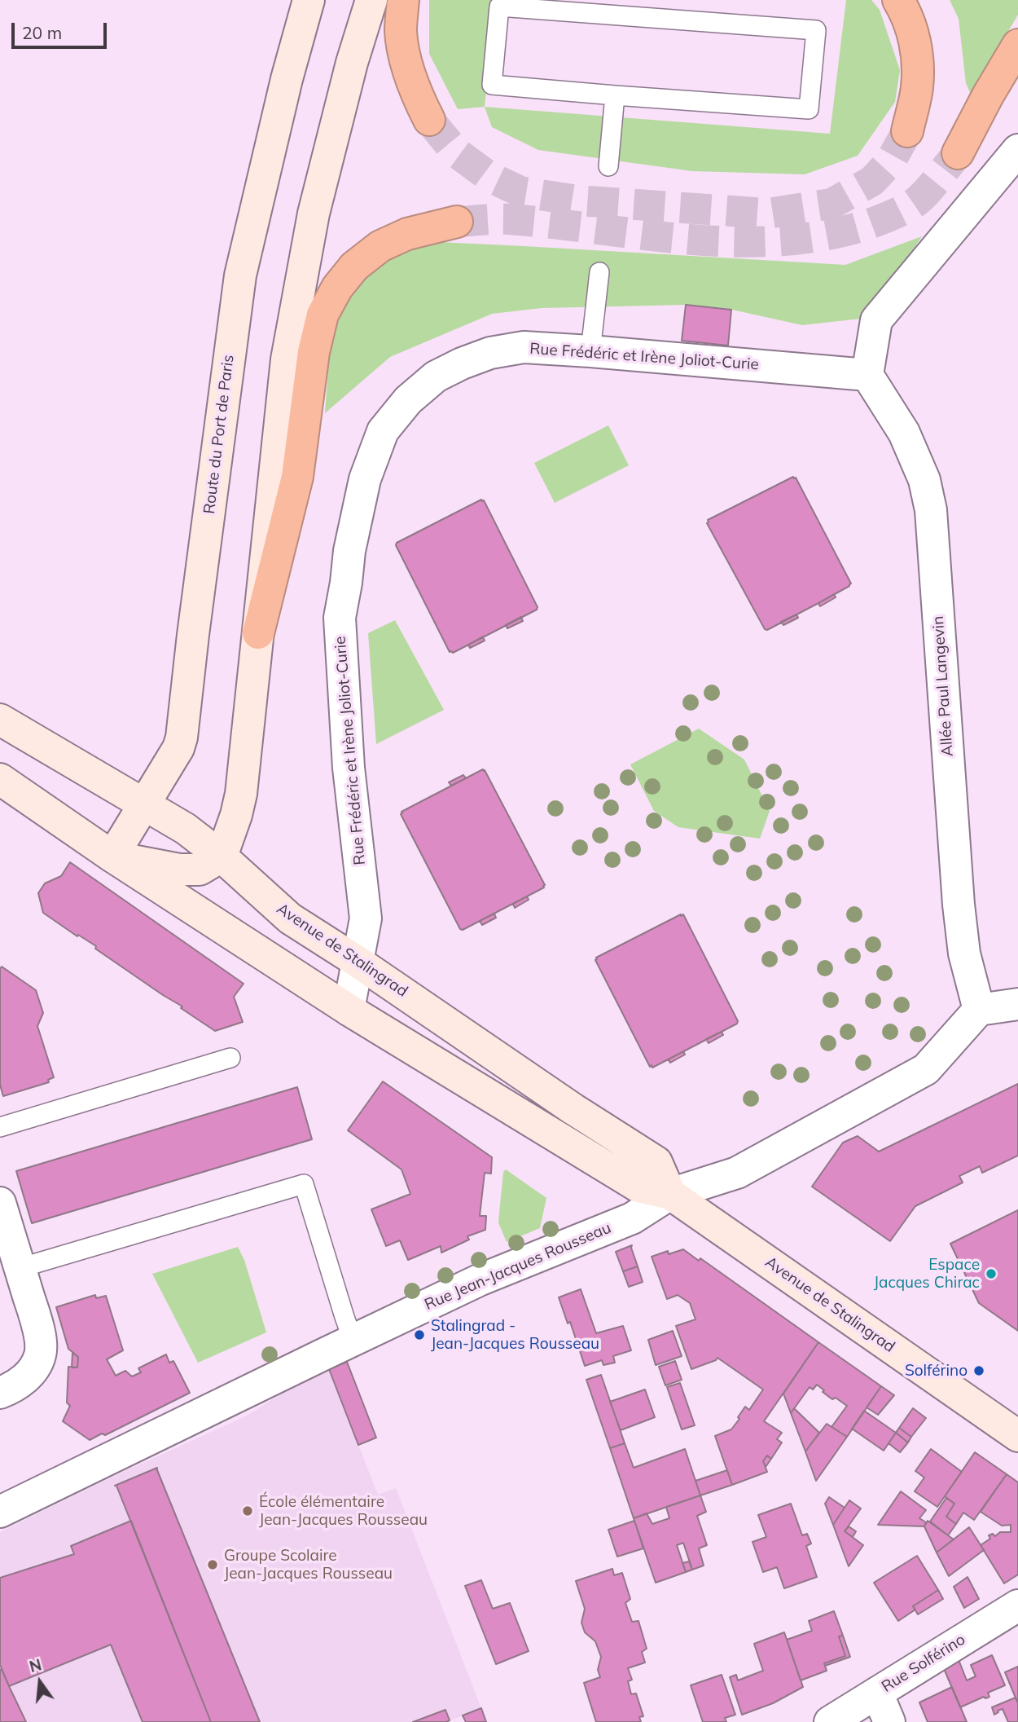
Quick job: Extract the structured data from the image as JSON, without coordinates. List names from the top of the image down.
{
  "streets": {
    "main road": ["Route du Port de Paris", "Avenue de Stalingrad"],
    "street": [
      "Rue Frédéric et Irène Joliot-Curie",
      "Allée Paul Langevin",
      "Rue Jean-Jacques Rousseau",
      "Rue Solférino"
    ]
  },
  "crossings": [
    ["Rue Frédéric et Irène Joliot-Curie", "Allée Paul Langevin"],
    ["Rue Frédéric et Irène Joliot-Curie", "Avenue de Stalingrad"],
    ["Route du Port de Paris", "Avenue de Stalingrad"],
    ["Allée Paul Langevin", "Rue Jean-Jacques Rousseau"],
    ["Avenue de Stalingrad", "Rue Jean-Jacques Rousseau"]
  ],
  "places": [
    "Espace Jacques Chirac",
    "Stalingrad - Jean-Jacques Rousseau",
    "Solférino",
    "École élémentaire Jean-Jacques Rousseau",
    "Groupe Scolaire Jean-Jacques Rousseau"
  ],
  "scale_bar": "20 m",
  "north": "top"
}
